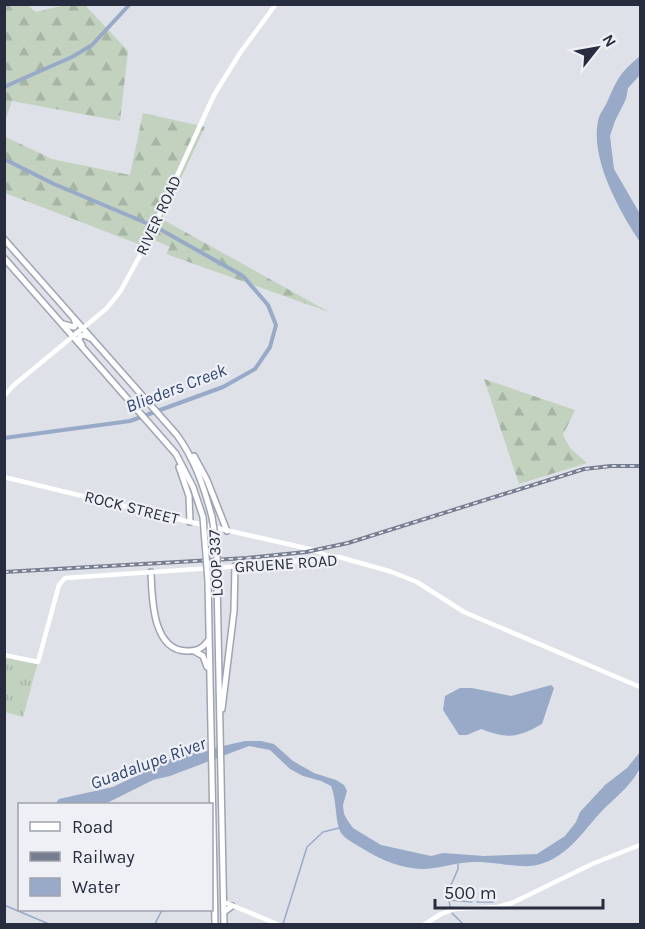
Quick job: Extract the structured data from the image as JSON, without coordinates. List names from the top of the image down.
{
  "streets": {
    "main road": ["LOOP 337"],
    "street": ["RIVER ROAD", "ROCK STREET", "GRUENE ROAD"]
  },
  "crossings": [
    ["RIVER ROAD", "LOOP 337"],
    ["ROCK STREET", "GRUENE ROAD"]
  ],
  "water": ["Blieders Creek", "Guadalupe River"],
  "legend": ["Road", "Railway", "Water"],
  "scale_bar": "500 m",
  "north": "top right"
}
